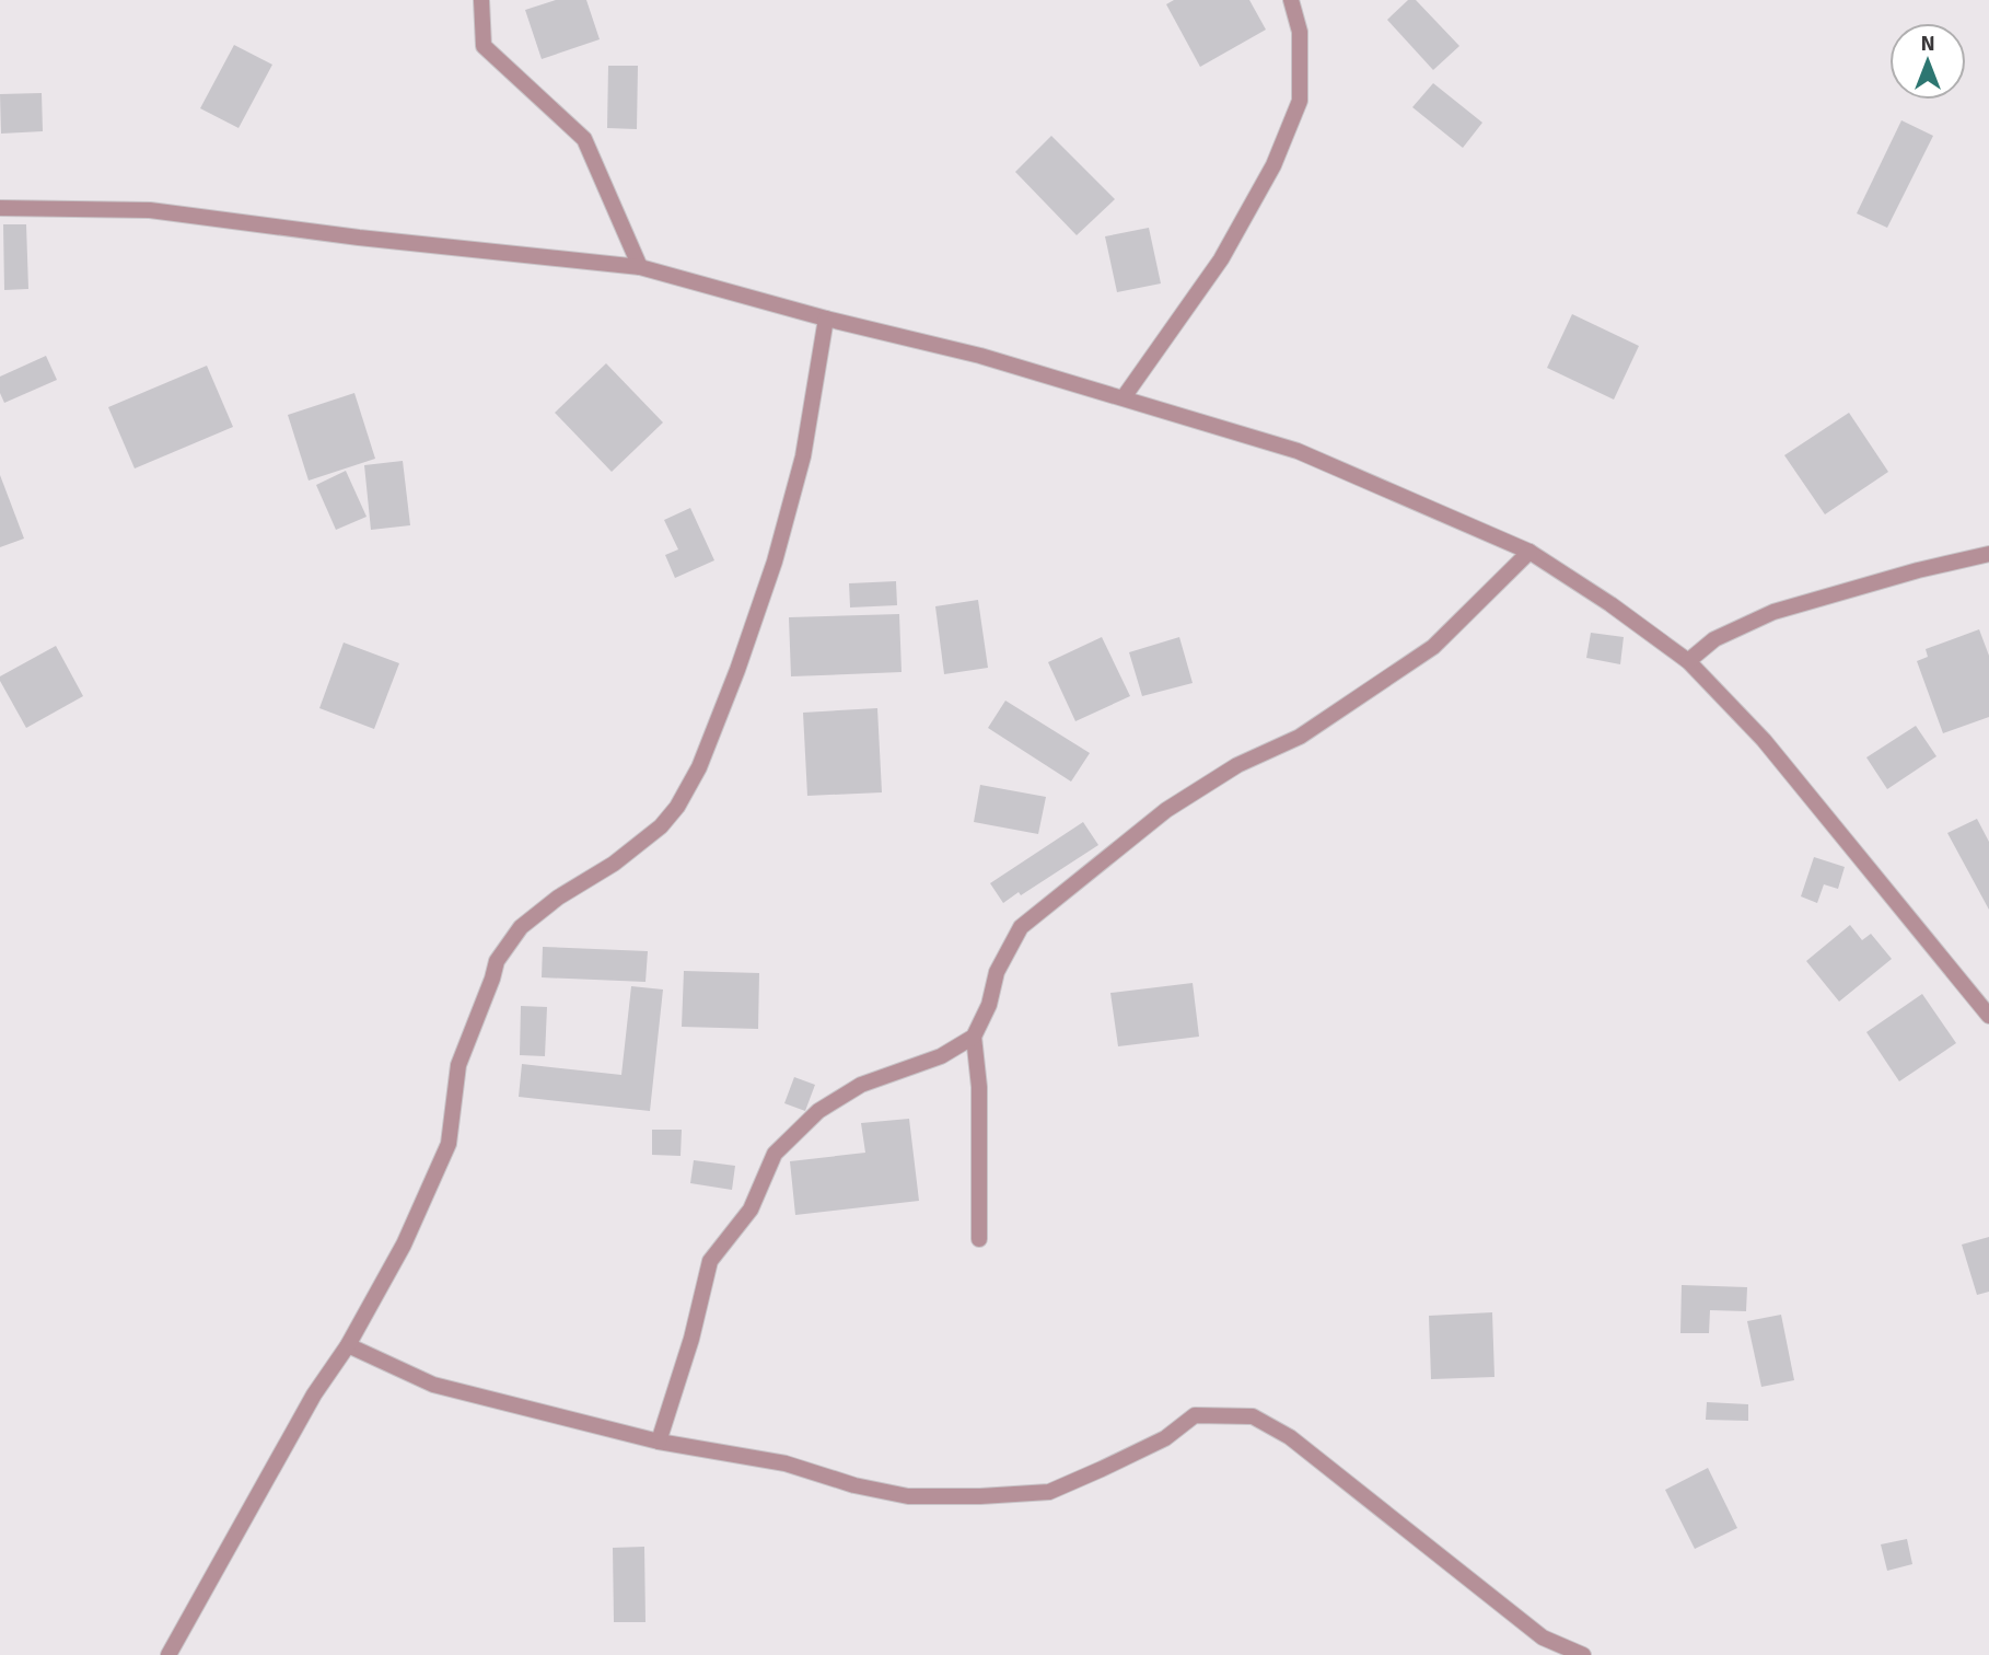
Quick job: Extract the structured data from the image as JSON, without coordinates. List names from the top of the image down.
{
  "north": "top"
}
